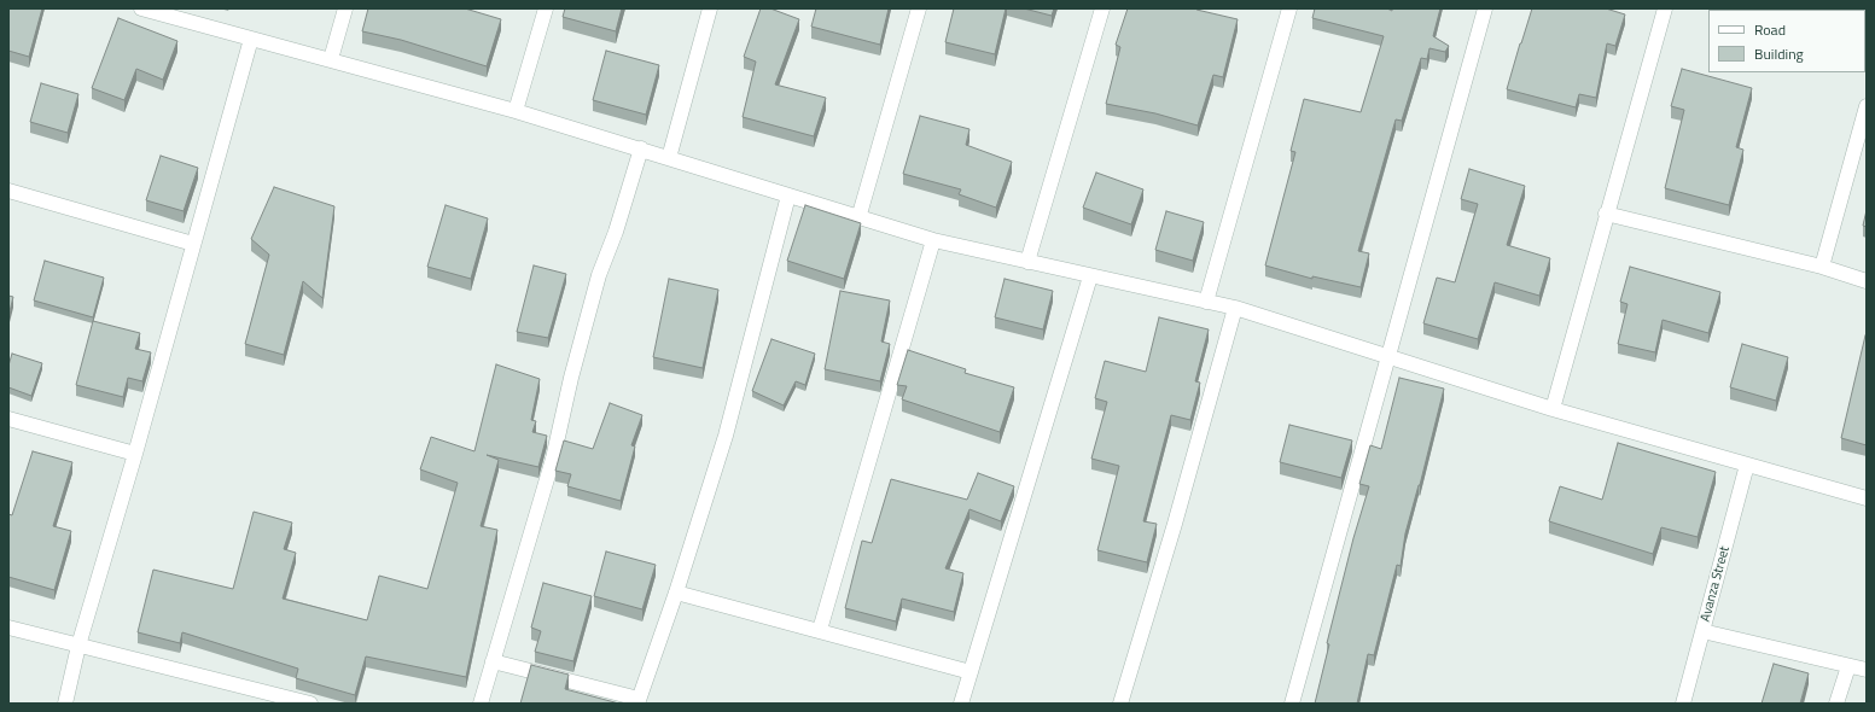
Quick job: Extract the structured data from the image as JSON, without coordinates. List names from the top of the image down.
{
  "streets": {
    "street": ["Avanza Street"]
  },
  "legend": ["Road", "Building"]
}
